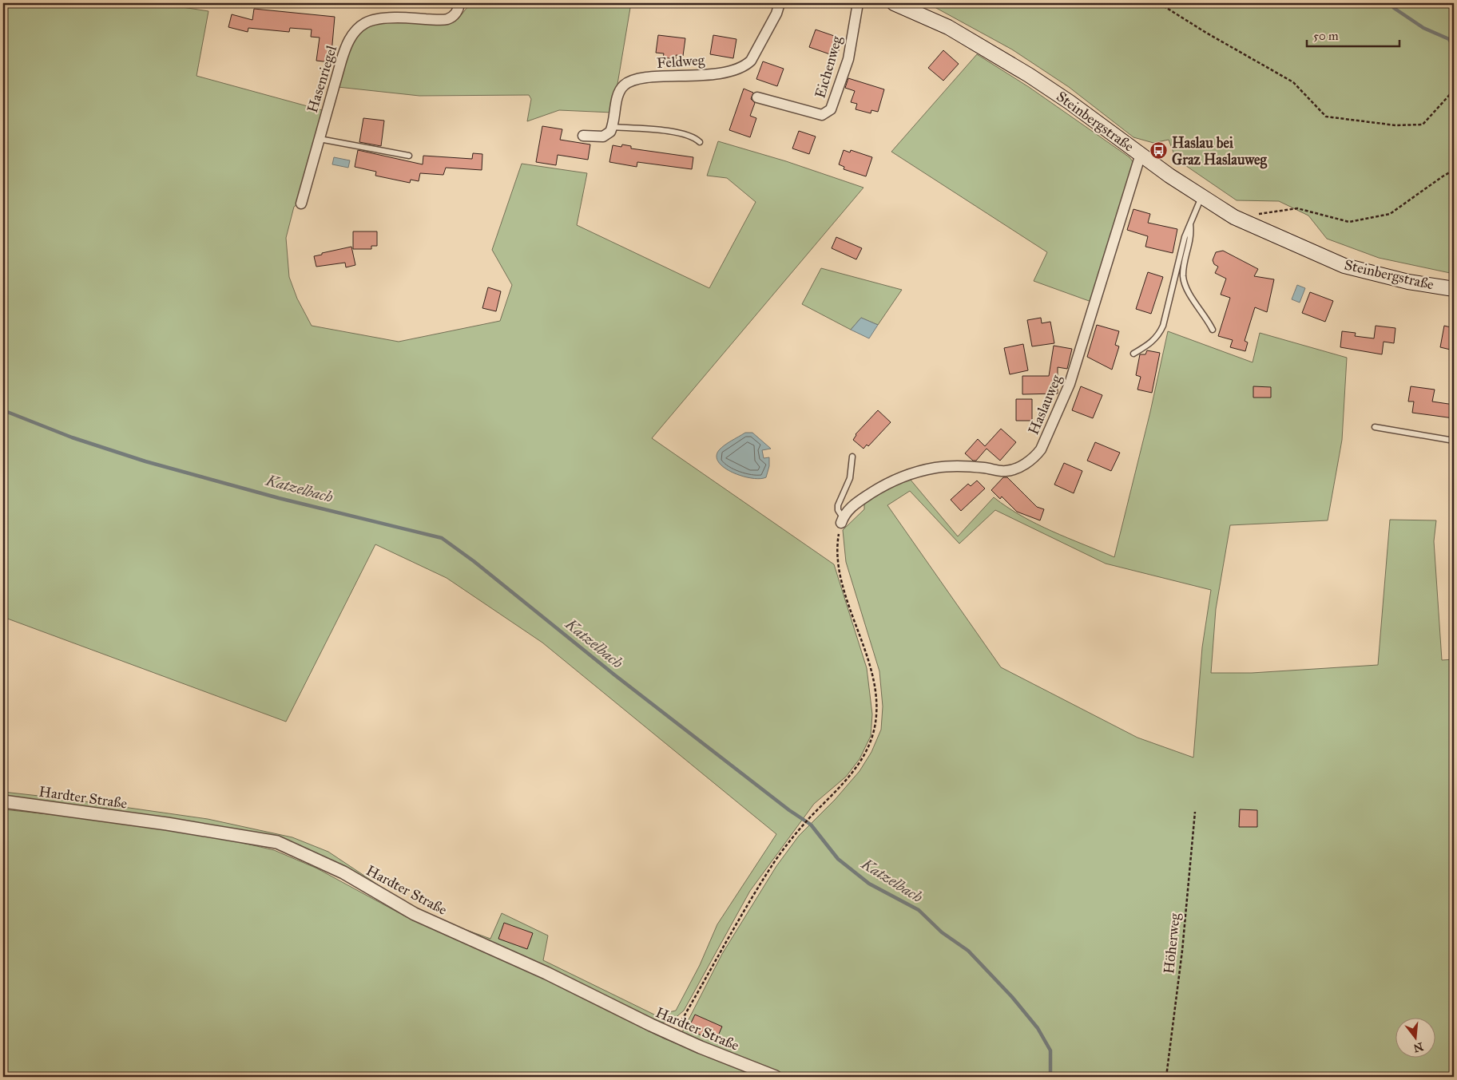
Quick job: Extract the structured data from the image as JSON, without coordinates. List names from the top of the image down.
{
  "streets": {
    "main road": ["Steinbergstraße"],
    "street": [
      "Feldweg",
      "Eichenweg",
      "Hasenriegel",
      "Haslauweg",
      "Hardter Straße"
    ],
    "path": ["Höherweg"]
  },
  "crossings": [
    ["Steinbergstraße", "Haslauweg"]
  ],
  "water": ["Katzelbach"],
  "places": {
    "bus stop": ["Haslau bei Graz Haslauweg"]
  },
  "scale_bar": "50 m",
  "north": "bottom"
}
